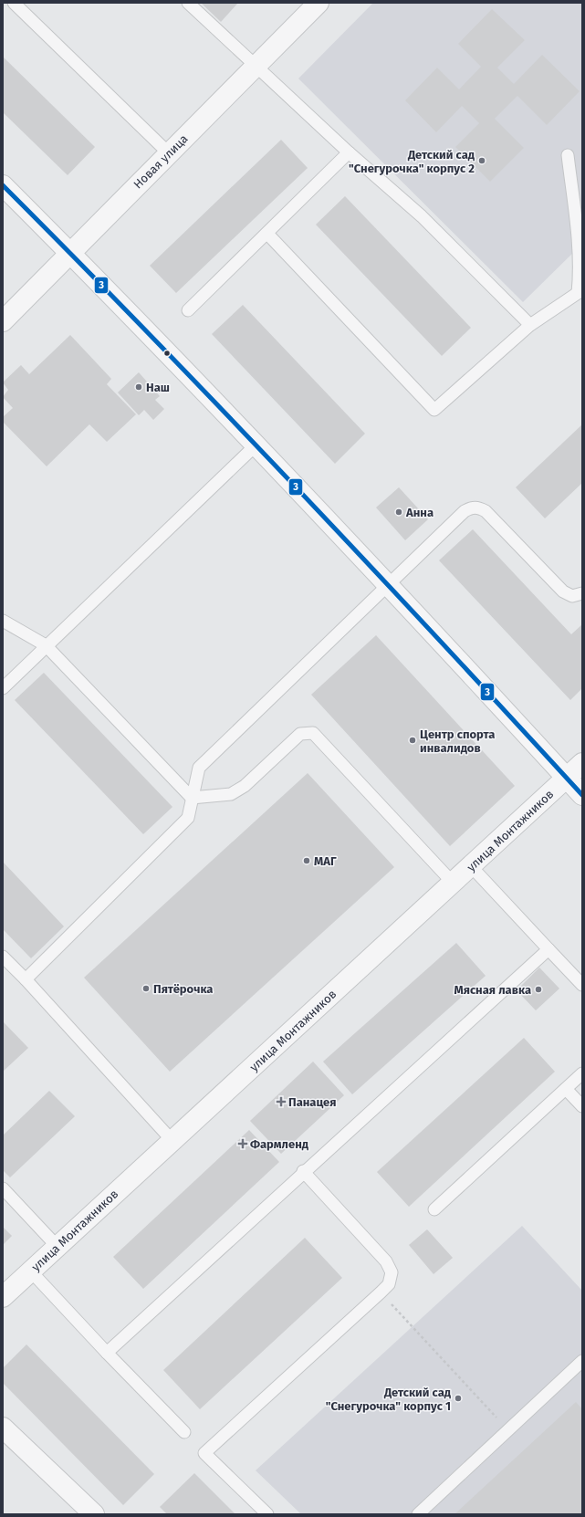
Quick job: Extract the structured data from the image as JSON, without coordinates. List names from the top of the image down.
{
  "streets": {
    "street": ["Новая улица", "улица Монтажников"]
  },
  "places": {
    "other": [
      "Детский сад \"Снегурочка\" корпус 2",
      "Наш",
      "Анна",
      "Центр спорта инвалидов",
      "МАГ",
      "Пятёрочка",
      "Мясная лавка",
      "Детский сад \"Снегурочка\" корпус 1"
    ],
    "health": ["Панацея", "Фармленд"]
  },
  "lines": ["transit line 3"]
}
